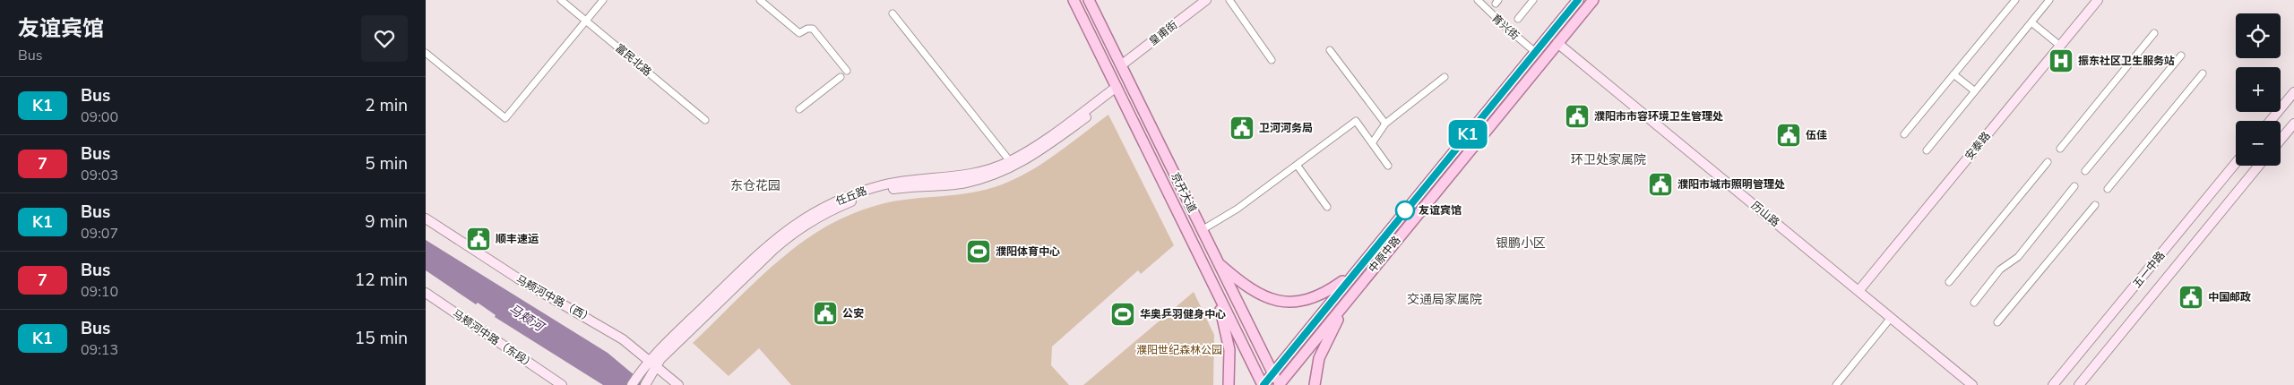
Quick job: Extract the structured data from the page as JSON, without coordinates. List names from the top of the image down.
{
  "streets": {
    "main road": ["京开大道", "中原中路"],
    "street": [
      "育兴街",
      "皇甫街",
      "富民北路",
      "安泰路",
      "任丘路",
      "历山路",
      "五一中路",
      "马颊河中路（西）",
      "马颊河中路（东段）"
    ]
  },
  "crossings": [
    ["育兴街", "中原中路"],
    ["皇甫街", "京开大道"],
    ["安泰路", "历山路"],
    ["京开大道", "任丘路"],
    ["京开大道", "中原中路"],
    ["任丘路", "马颊河中路（西）"],
    ["历山路", "中原中路"]
  ],
  "districts": [
    "环卫处家属院",
    "东仓花园",
    "银鹏小区",
    "交通局家属院"
  ],
  "water": ["马颊河"],
  "parks": ["濮阳世纪森林公园"],
  "places": {
    "hospital": ["振东社区卫生服务站"],
    "public building": [
      "濮阳市市容环境卫生管理处",
      "卫河河务局",
      "伍佳",
      "濮阳市城市照明管理处",
      "顺丰速运",
      "中国邮政",
      "公安"
    ],
    "other": ["友谊宾馆"],
    "sports": ["濮阳体育中心", "华奥乒羽健身中心"]
  },
  "lines": ["bus line K1"],
  "page": {
    "heading": ["友谊宾馆", "Bus"],
    "on_map": "K1",
    "map_buttons": ["+", "−"],
    "list": [
      {
        "mark": "K1",
        "name": "Bus",
        "note": "09:00",
        "value": "2 min"
      },
      {
        "mark": "7",
        "name": "Bus",
        "note": "09:03",
        "value": "5 min"
      },
      {
        "mark": "K1",
        "name": "Bus",
        "note": "09:07",
        "value": "9 min"
      },
      {
        "mark": "7",
        "name": "Bus",
        "note": "09:10",
        "value": "12 min"
      },
      {
        "mark": "K1",
        "name": "Bus",
        "note": "09:13",
        "value": "15 min"
      }
    ]
  }
}
